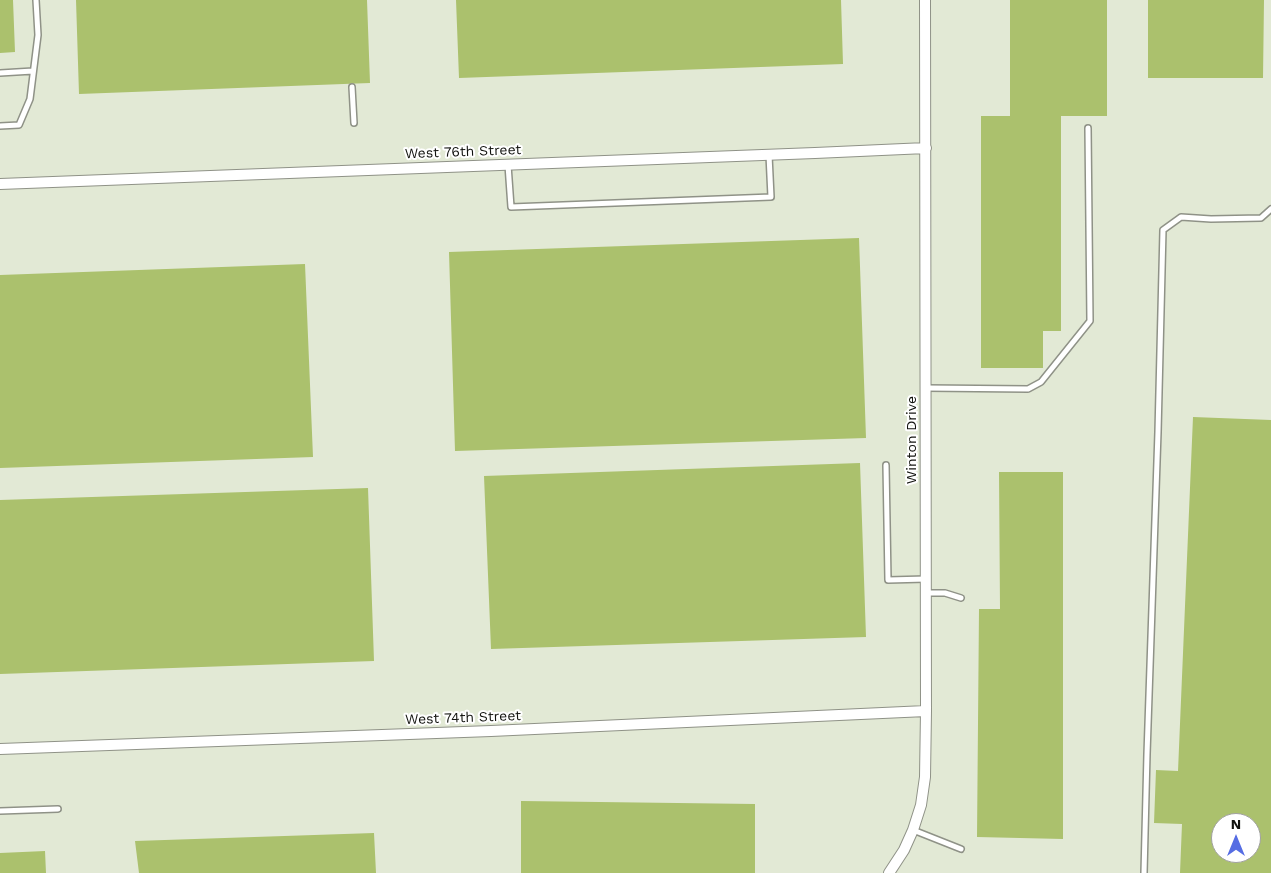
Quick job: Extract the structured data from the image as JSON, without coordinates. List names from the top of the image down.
{
  "streets": {
    "street": ["West 76th Street", "Winton Drive", "West 74th Street"]
  },
  "crossings": [
    ["West 76th Street", "Winton Drive"],
    ["Winton Drive", "West 74th Street"]
  ],
  "north": "top"
}
